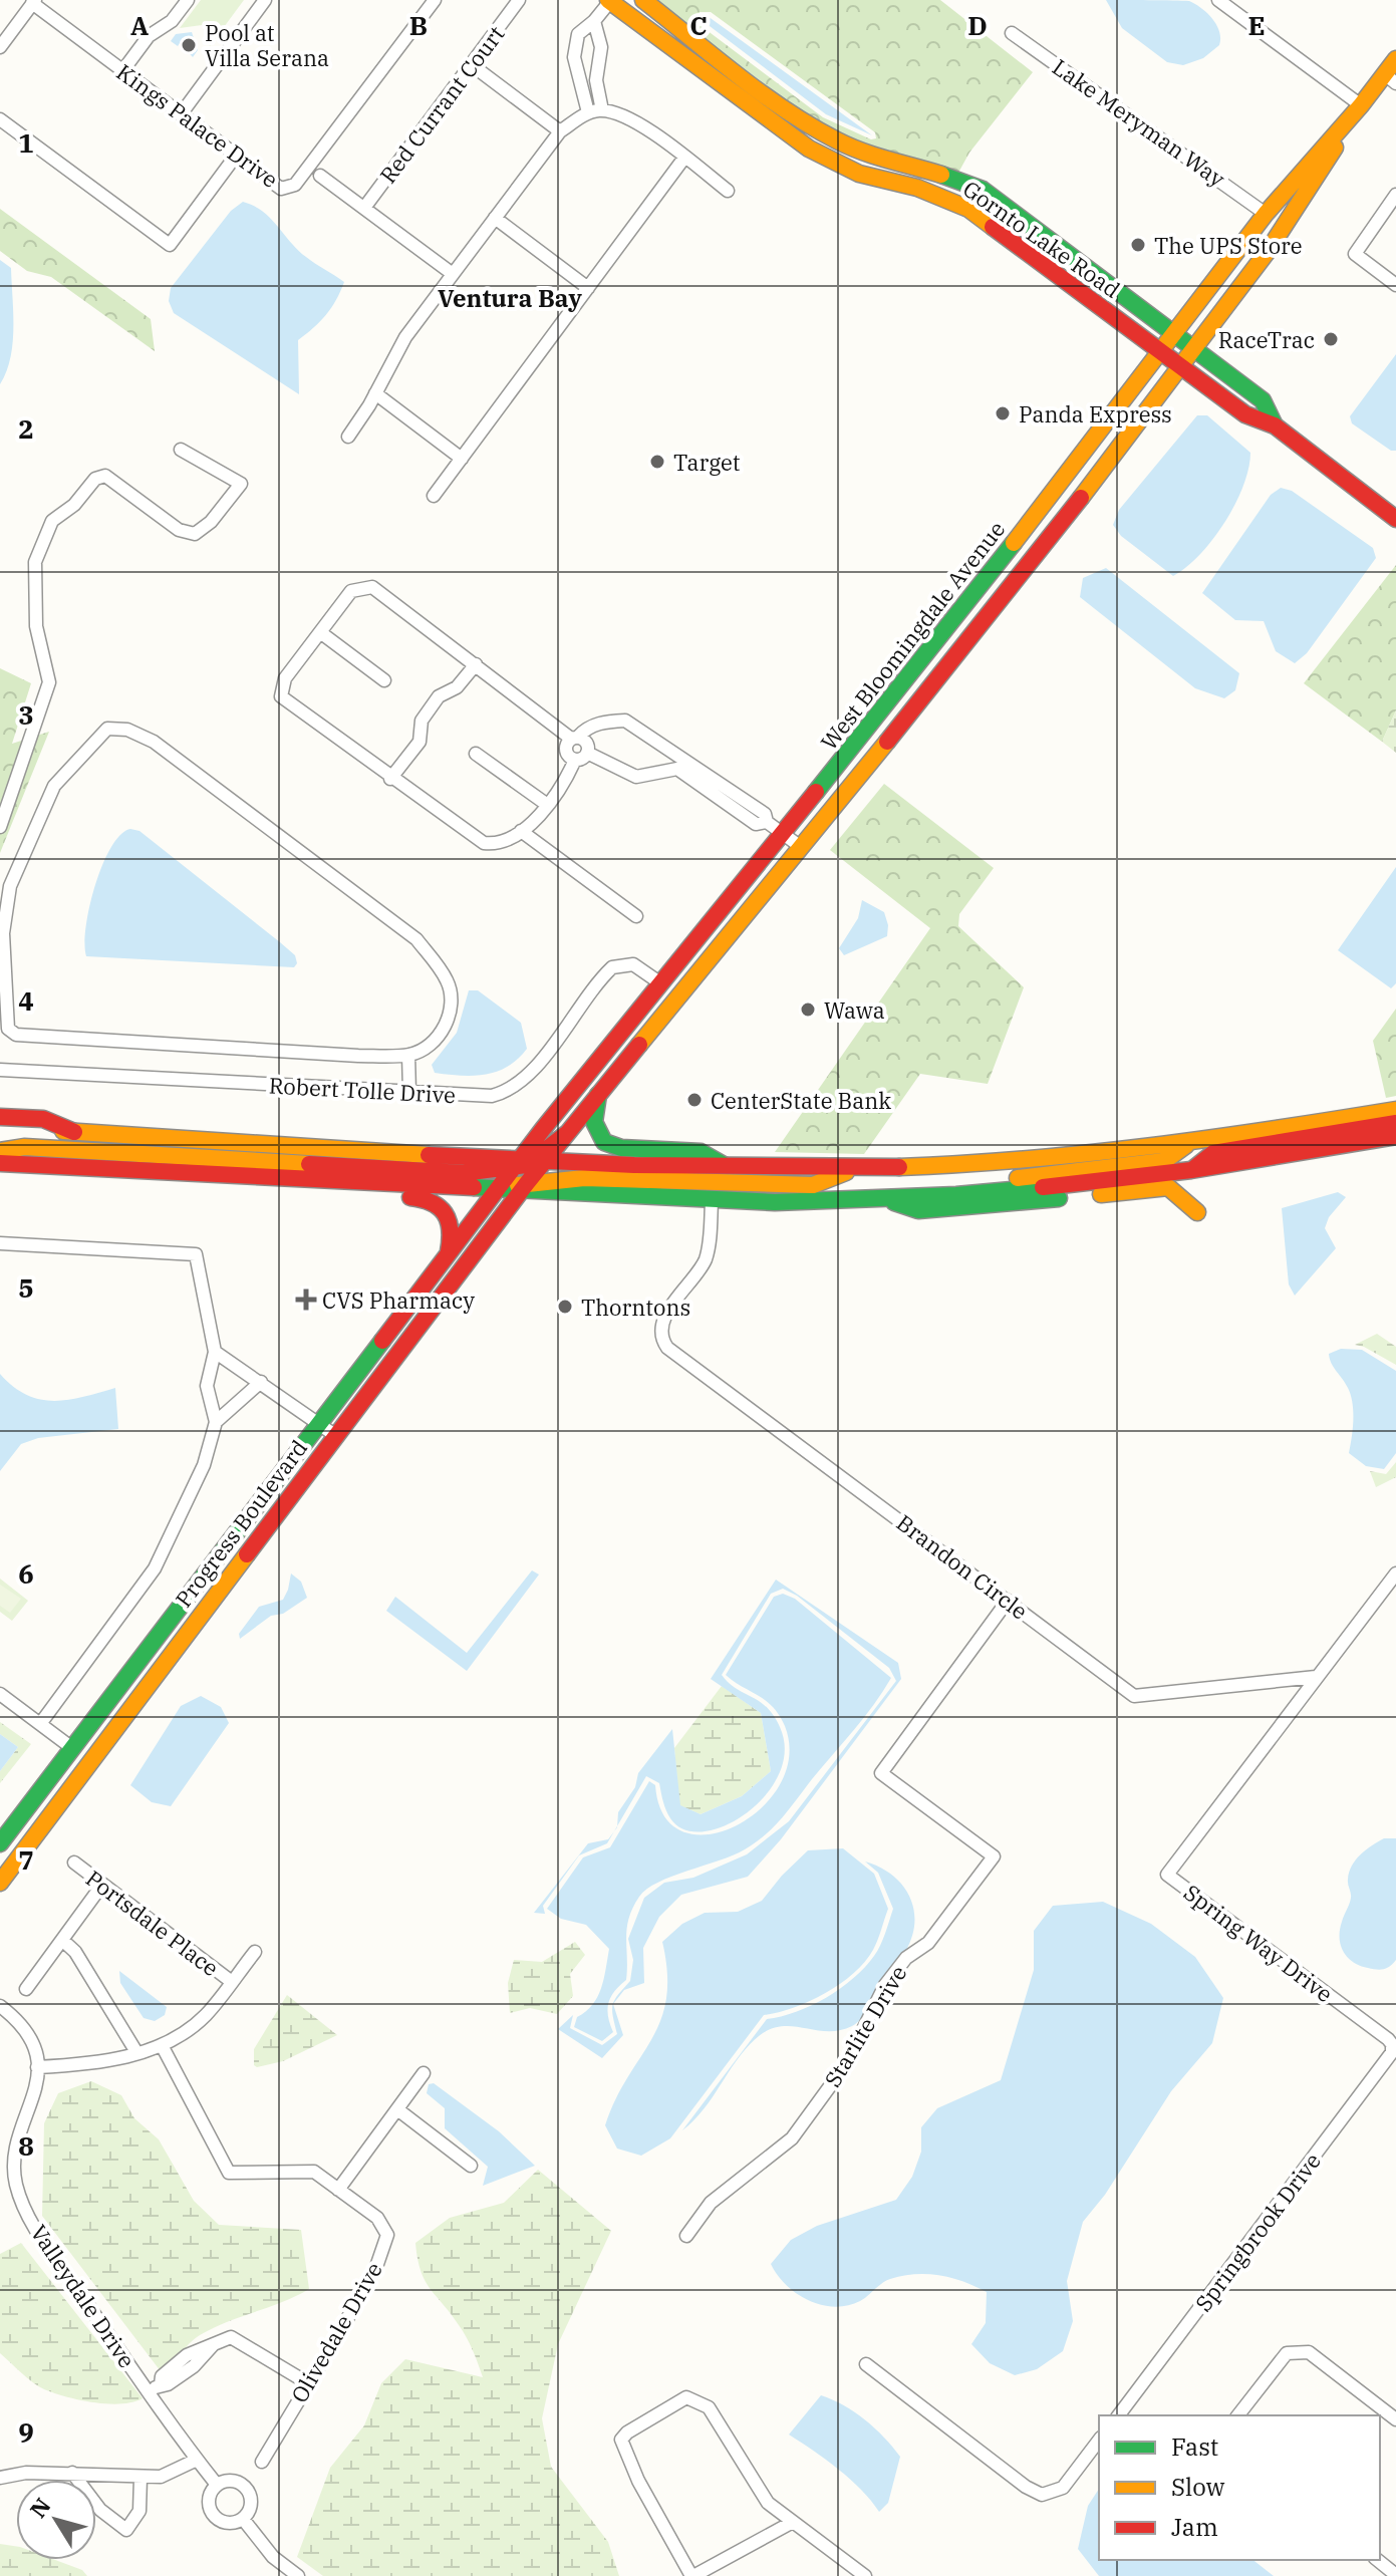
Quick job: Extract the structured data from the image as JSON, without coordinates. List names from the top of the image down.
{
  "streets": {
    "main road": ["Gornto Lake Road", "West Bloomingdale Avenue", "Progress Boulevard"],
    "street": [
      "Red Currant Court",
      "Lake Meryman Way",
      "Kings Palace Drive",
      "Robert Tolle Drive",
      "Brandon Circle",
      "Portsdale Place",
      "Spring Way Drive",
      "Starlite Drive",
      "Springbrook Drive",
      "Valleydale Drive",
      "Olivedale Drive"
    ]
  },
  "crossings": [
    ["Lake Meryman Way", "West Bloomingdale Avenue"],
    ["Gornto Lake Road", "West Bloomingdale Avenue"],
    ["West Bloomingdale Avenue", "Robert Tolle Drive"],
    ["West Bloomingdale Avenue", "Progress Boulevard"],
    ["Brandon Circle", "Spring Way Drive"],
    ["Brandon Circle", "Starlite Drive"],
    ["Spring Way Drive", "Springbrook Drive"]
  ],
  "districts": ["Ventura Bay"],
  "places": {
    "other": [
      "Pool at Villa Serana",
      "The UPS Store",
      "RaceTrac",
      "Panda Express",
      "Target",
      "Wawa",
      "CenterState Bank",
      "Thorntons"
    ],
    "health": ["CVS Pharmacy"]
  },
  "legend": ["Fast", "Slow", "Jam"],
  "north": "top left",
  "grid": {
    "columns": [
      "A",
      "B",
      "C",
      "D",
      "E"
    ],
    "rows": [
      "1",
      "2",
      "3",
      "4",
      "5",
      "6",
      "7",
      "8",
      "9"
    ]
  }
}
